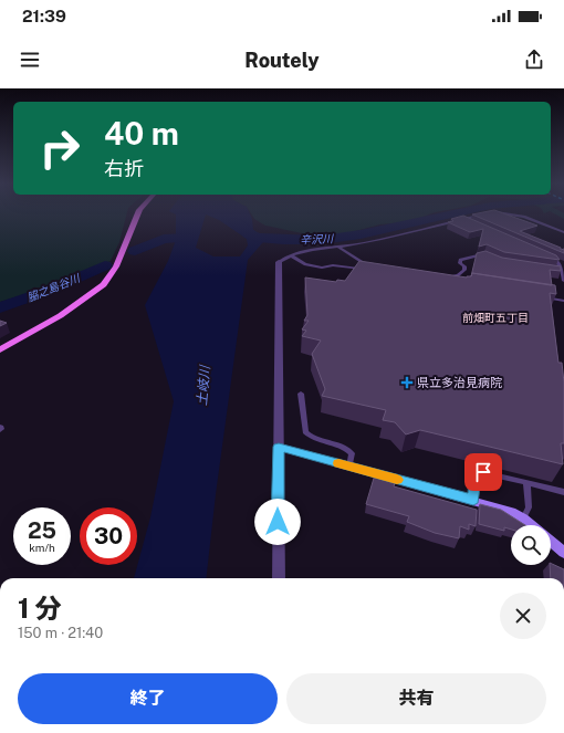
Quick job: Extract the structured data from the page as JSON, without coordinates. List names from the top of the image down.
{
  "districts": ["前畑町五丁目"],
  "water": ["辛沢川", "脇之島谷川", "土岐川"],
  "places": {
    "health": ["県立多治見病院"]
  },
  "page": {
    "status": "21:39",
    "header": "Routely",
    "turn": ["40 m", "右折"],
    "speed": "25 km/h",
    "limit": "30",
    "heading": ["1 分", "150 m · 21:40"],
    "buttons": ["終了", "共有"]
  }
}
